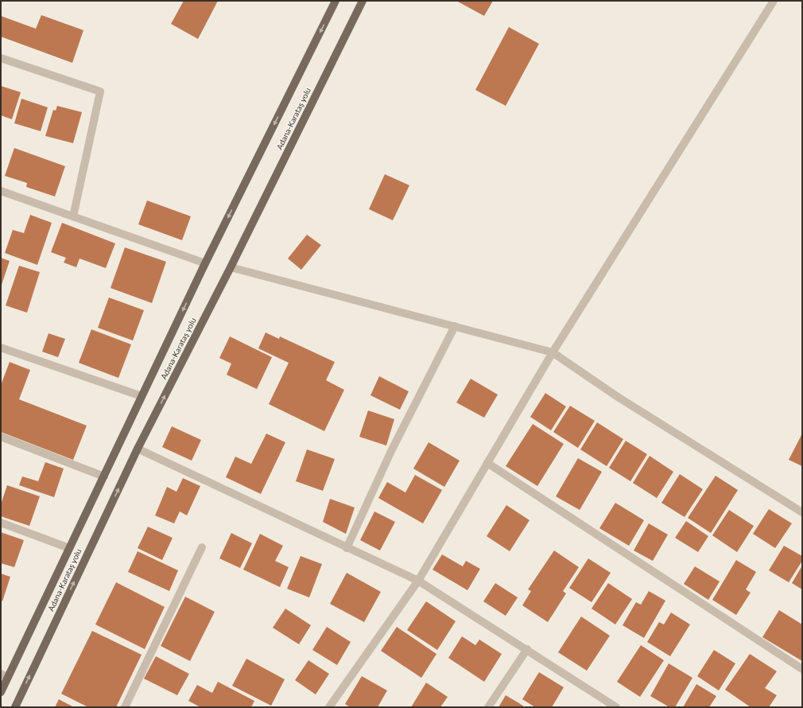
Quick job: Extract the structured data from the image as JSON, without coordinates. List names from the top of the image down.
{
  "streets": {
    "main road": ["Adana-Karataş yolu"]
  }
}
